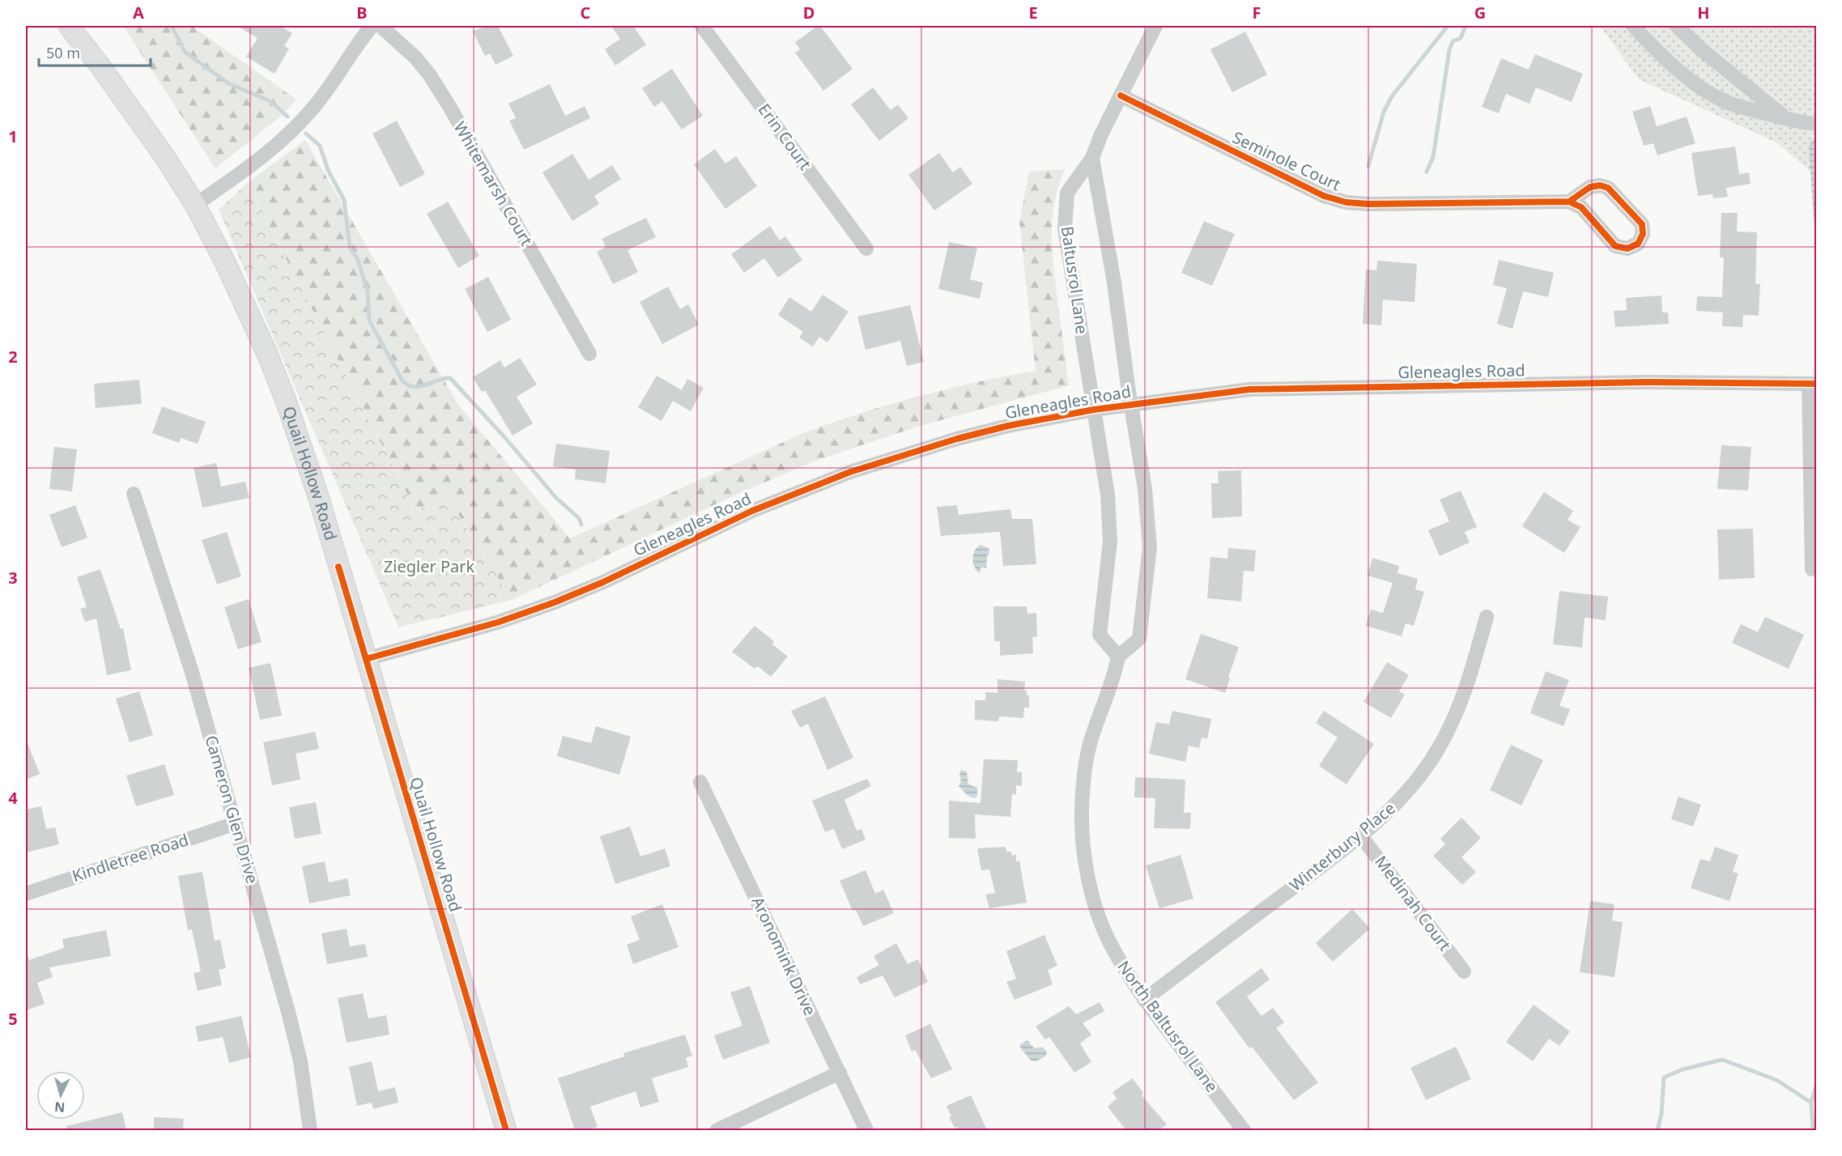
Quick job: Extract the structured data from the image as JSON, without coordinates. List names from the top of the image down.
{
  "streets": {
    "main road": ["Quail Hollow Road"],
    "street": [
      "Erin Court",
      "Seminole Court",
      "Whitemarsh Court",
      "Baltusrol Lane",
      "Gleneagles Road",
      "Cameron Glen Drive",
      "Winterbury Place",
      "Kindletree Road",
      "Medinah Court",
      "Aronomink Drive",
      "North Baltusrol Lane"
    ]
  },
  "crossings": [
    ["Seminole Court", "Baltusrol Lane"],
    ["Baltusrol Lane", "Gleneagles Road"],
    ["Gleneagles Road", "Quail Hollow Road"],
    ["Cameron Glen Drive", "Kindletree Road"],
    ["Winterbury Place", "Medinah Court"],
    ["Winterbury Place", "North Baltusrol Lane"]
  ],
  "parks": ["Ziegler Park"],
  "scale_bar": "50 m",
  "north": "bottom",
  "grid": {
    "columns": [
      "A",
      "B",
      "C",
      "D",
      "E",
      "F",
      "G",
      "H"
    ],
    "rows": [
      "1",
      "2",
      "3",
      "4",
      "5"
    ]
  }
}
